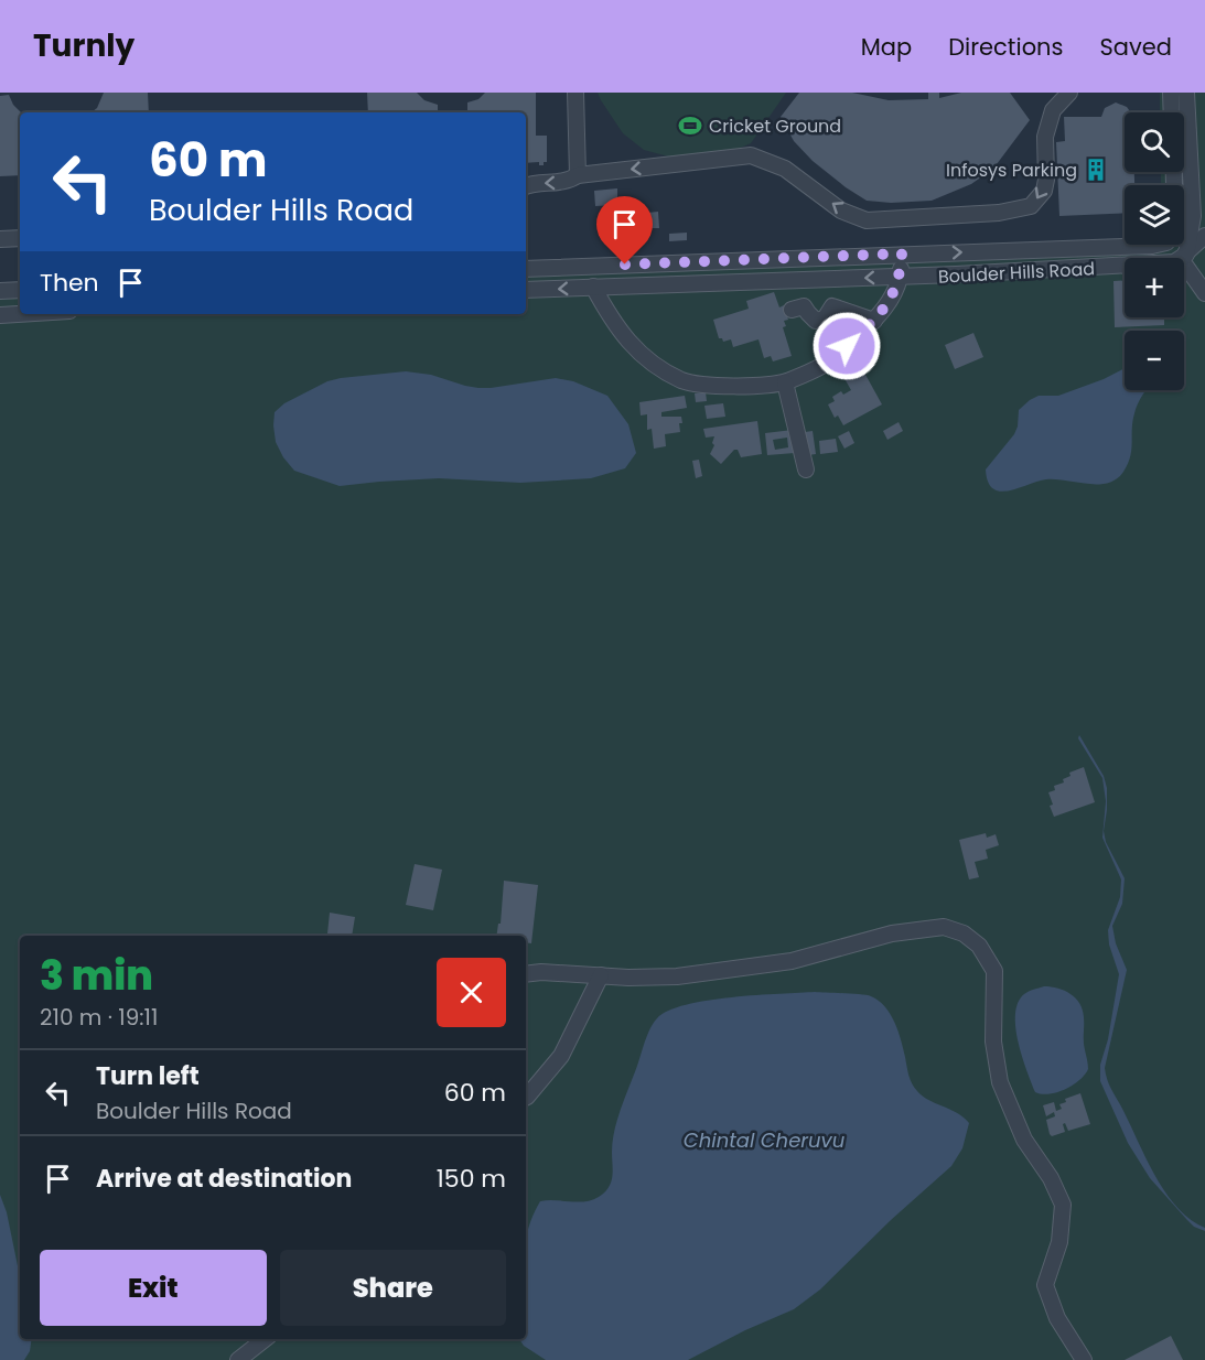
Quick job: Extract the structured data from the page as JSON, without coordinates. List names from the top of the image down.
{
  "streets": {
    "lane": ["Boulder Hills Road"]
  },
  "water": ["Chintal Cheruvu"],
  "places": {
    "sports": ["Cricket Ground"],
    "building": ["Infosys Parking"]
  },
  "page": {
    "header": "Turnly",
    "nav": ["Map", "Directions", "Saved"],
    "map_buttons": ["+", "−"],
    "turn": ["60 m", "Boulder Hills Road"],
    "then": "Then",
    "heading": ["3 min", "210 m · 19:11"],
    "list": [
      {
        "name": "Turn left",
        "note": "Boulder Hills Road",
        "value": "60 m"
      },
      {
        "name": "Arrive at destination",
        "value": "150 m"
      }
    ],
    "buttons": ["Exit", "Share"]
  }
}
